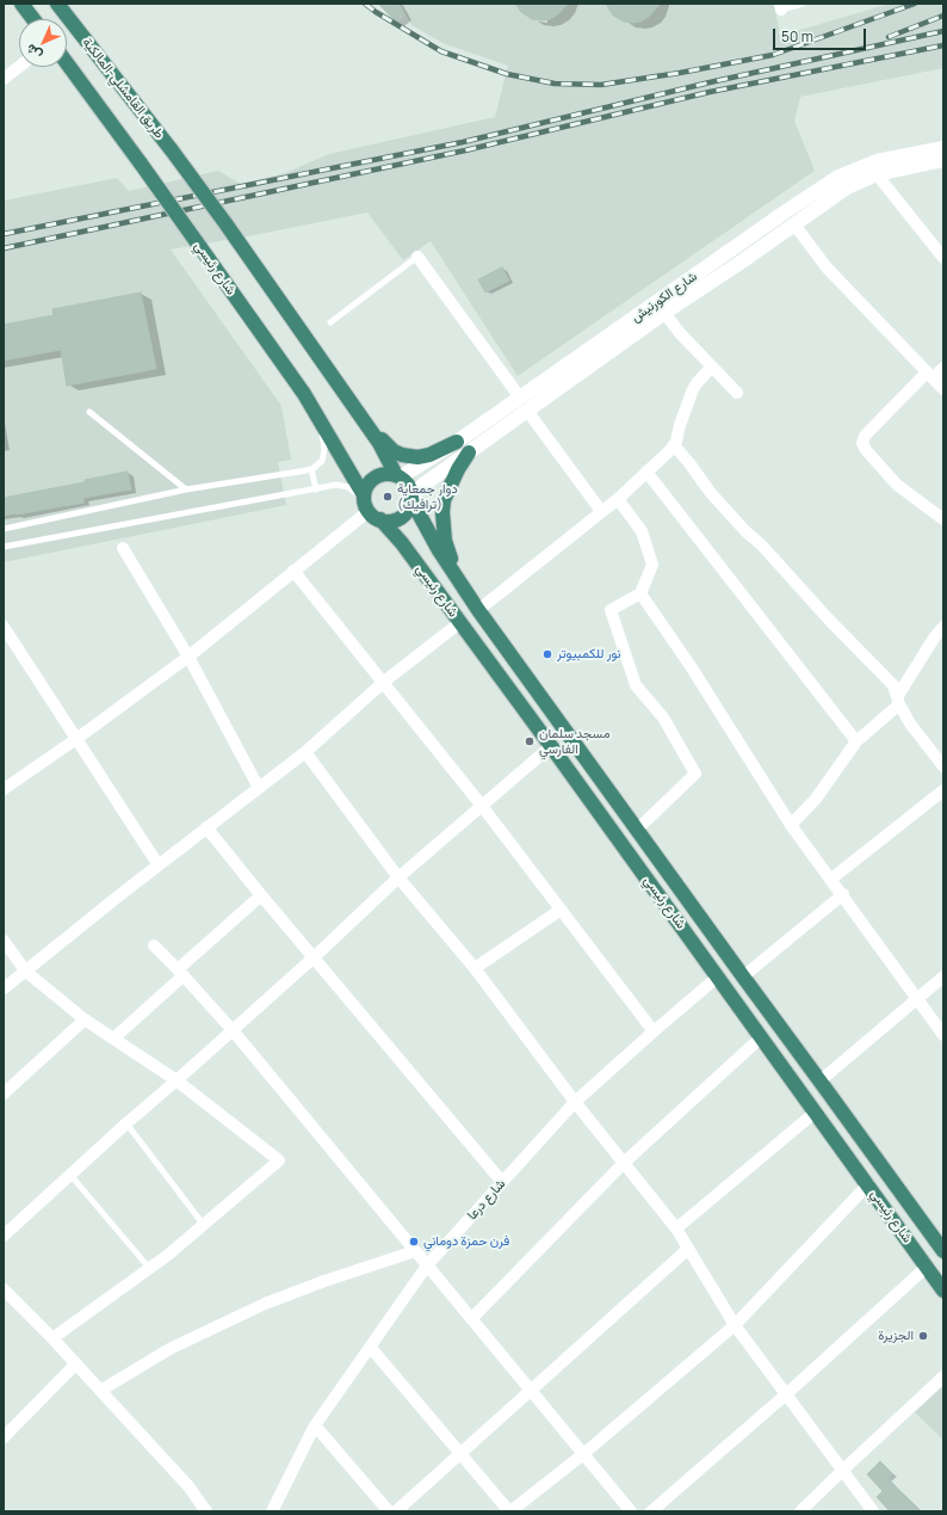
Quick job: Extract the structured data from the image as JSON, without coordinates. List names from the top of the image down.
{
  "streets": {
    "highway": ["طريق القامشلي-المالكية", "شارع رئيسي"],
    "street": ["شارع الكورنيش", "شارع درعا"]
  },
  "crossings": [
    ["شارع رئيسي", "شارع الكورنيش"],
    ["شارع رئيسي", "شارع درعا"]
  ],
  "places": [
    "دوار جمعاية (ترافيك)",
    "نور للكمبيوتر",
    "مسجد سلمان الفارسي",
    "فرن حمزة دوماني",
    "الجزيرة"
  ],
  "scale_bar": "50 m",
  "north": "bottom left"
}
